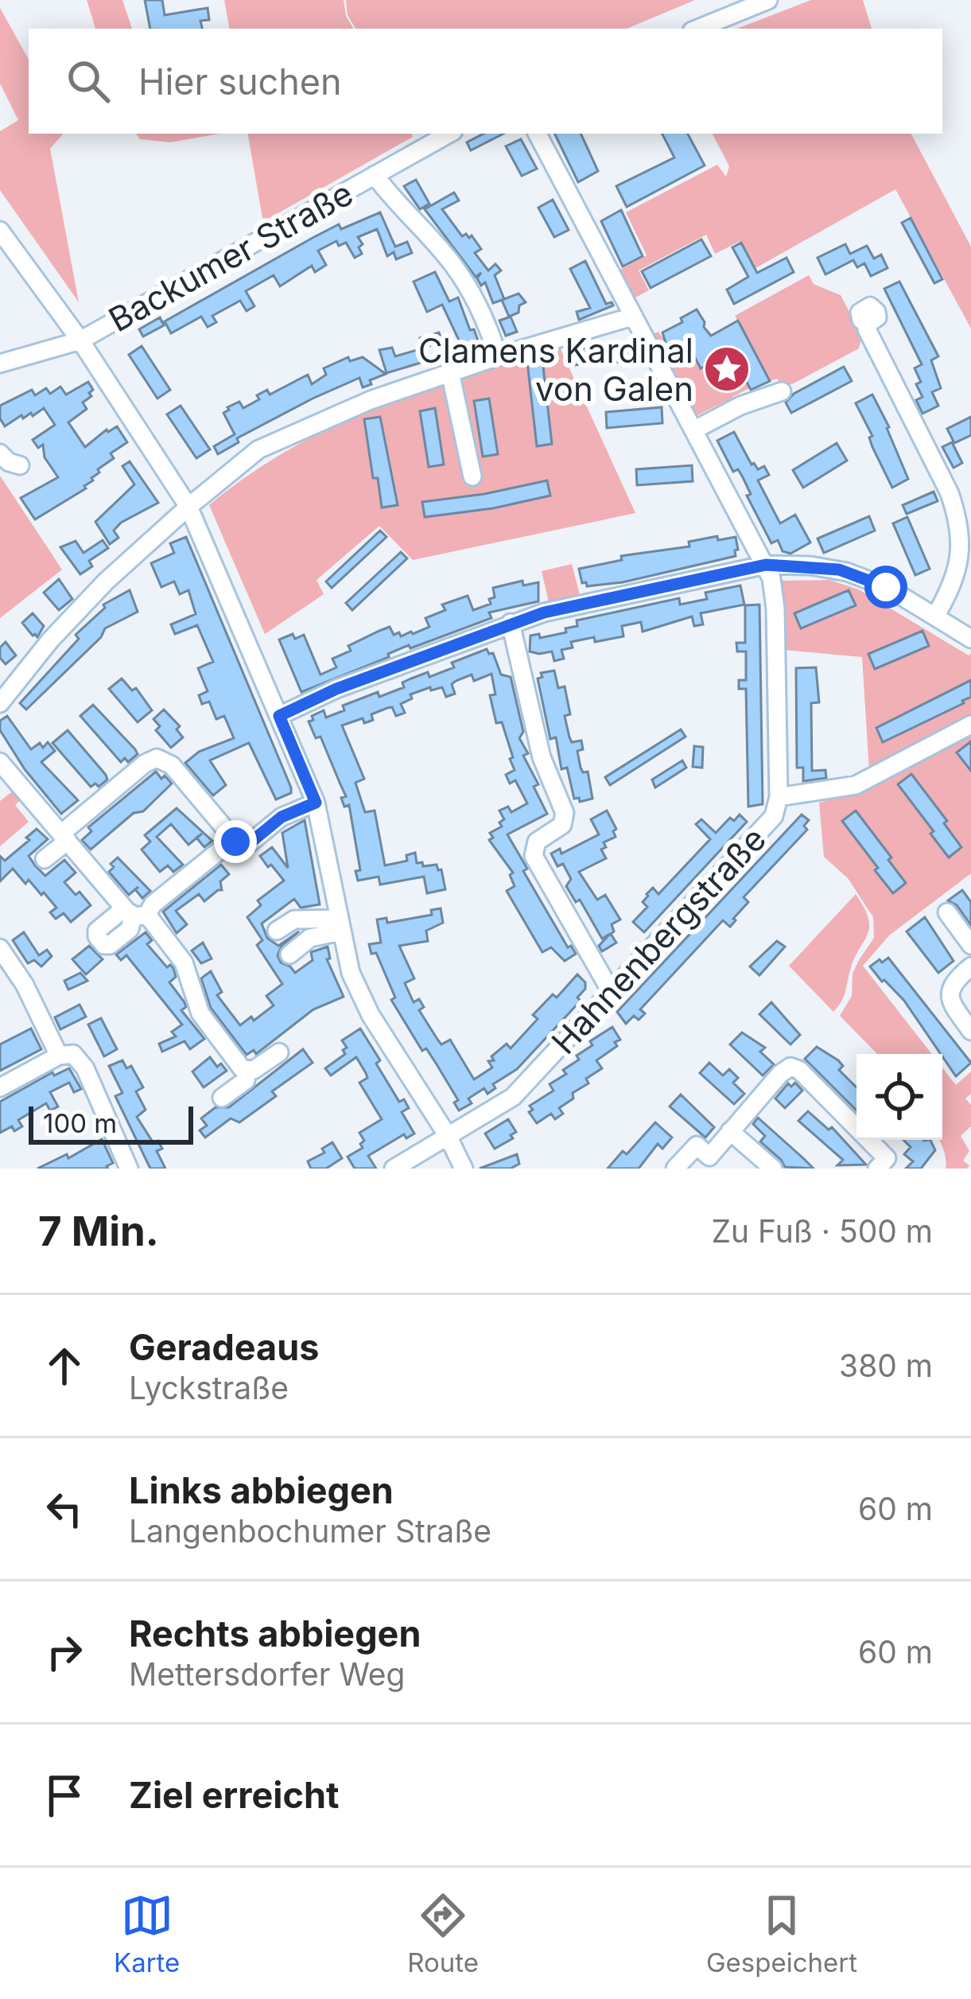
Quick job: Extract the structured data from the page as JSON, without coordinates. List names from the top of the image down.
{
  "streets": {
    "street": ["Backumer Straße", "Hahnenbergstraße"]
  },
  "places": {
    "place": ["Clamens Kardinal von Galen"]
  },
  "scale_bar": "100 m",
  "page": {
    "search": "Hier suchen",
    "scale": "100 m",
    "heading": ["7 Min.", "Zu Fuß · 500 m"],
    "list": [
      ["Geradeaus", "Lyckstraße", "380 m"],
      ["Links abbiegen", "Langenbochumer Straße", "60 m"],
      ["Rechts abbiegen", "Mettersdorfer Weg", "60 m"],
      "Ziel erreicht"
    ],
    "nav": ["Karte", "Route", "Gespeichert"]
  }
}
